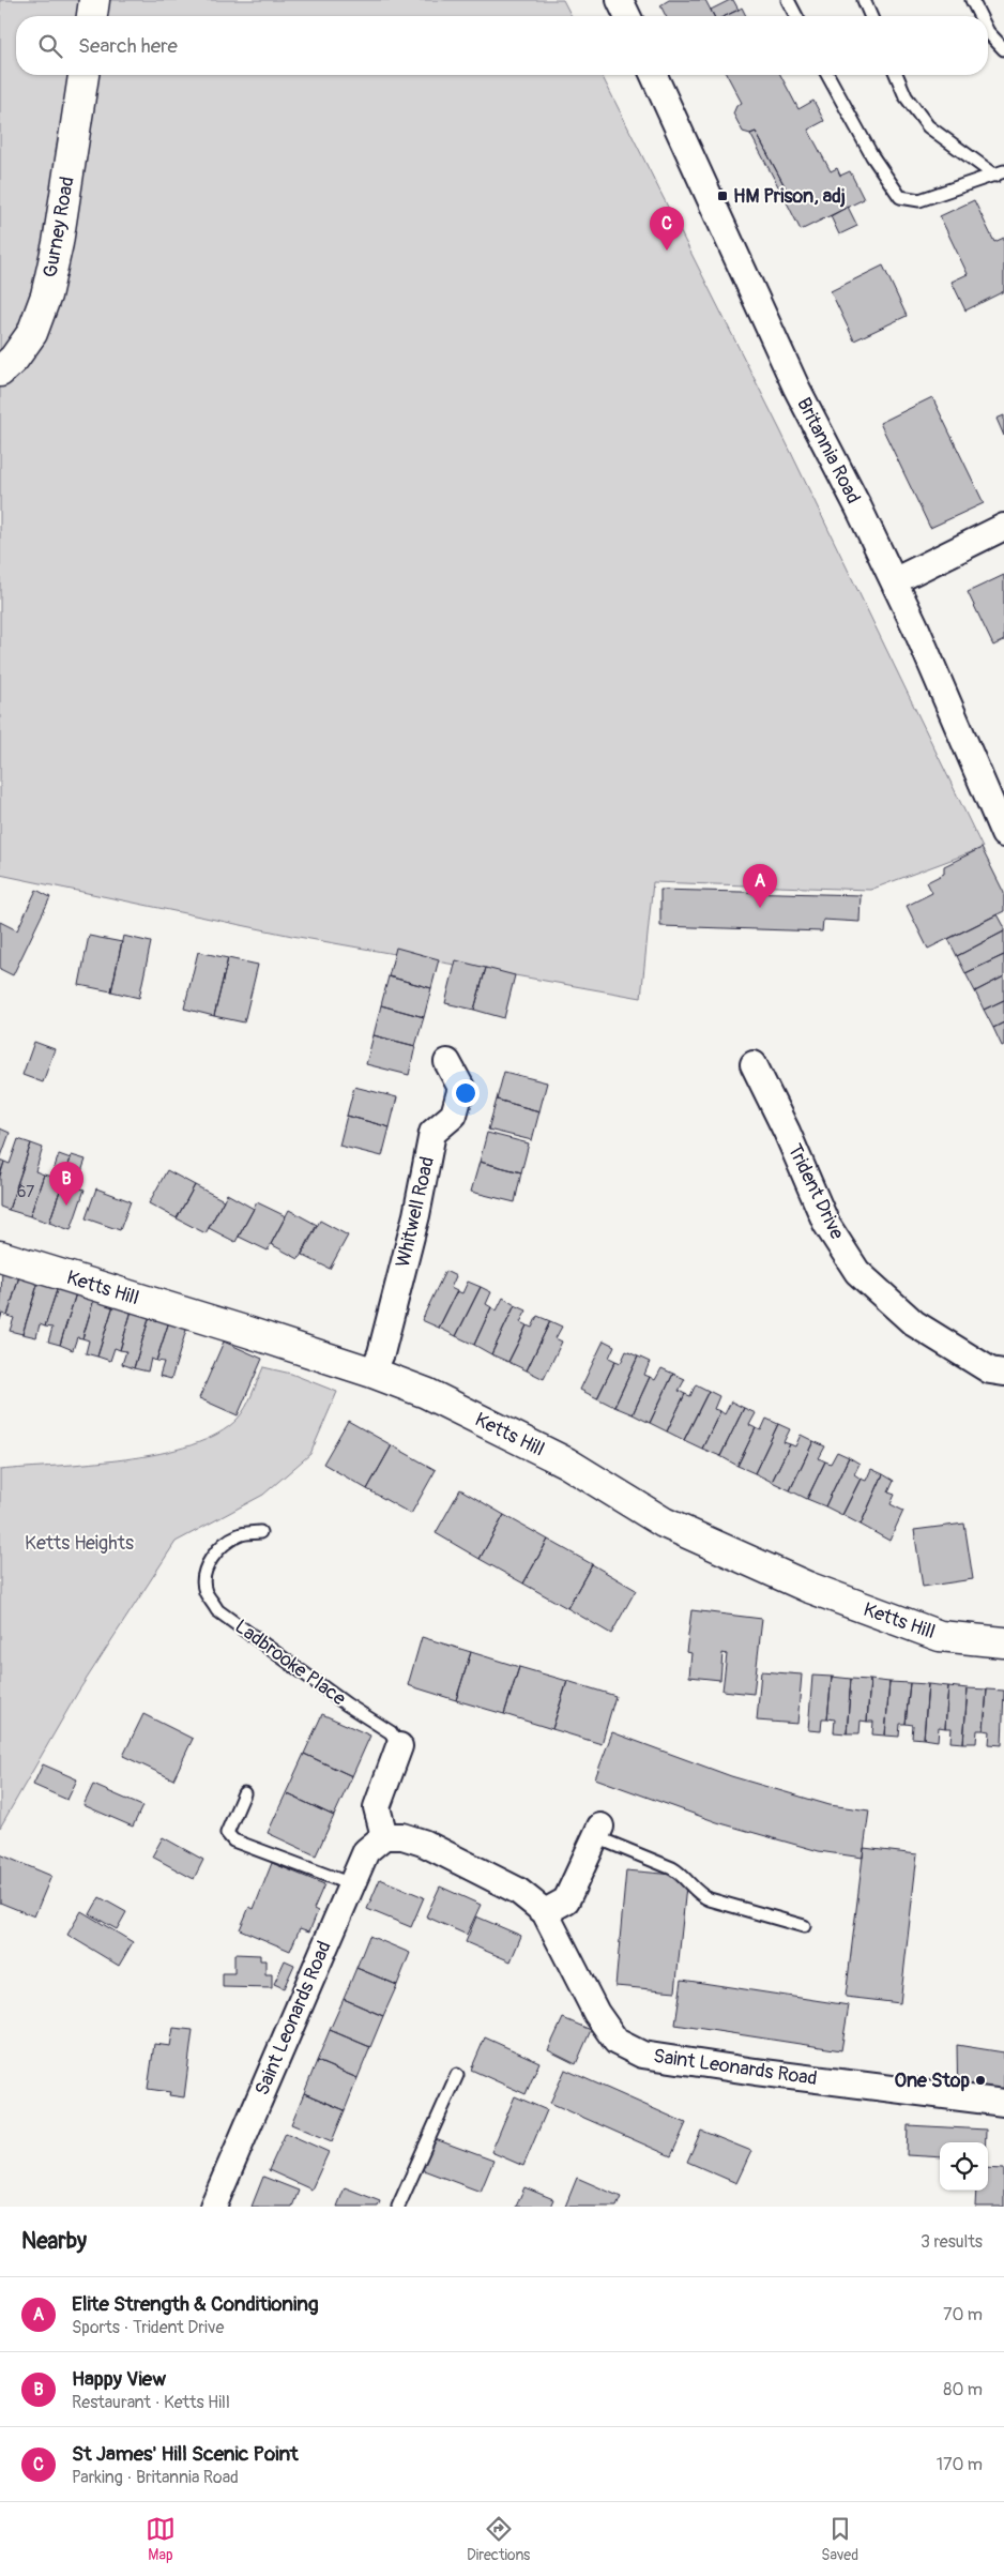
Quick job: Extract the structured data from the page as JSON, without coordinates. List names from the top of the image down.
{
  "streets": {
    "main road": ["Gurney Road", "Ketts Hill"],
    "street": [
      "Britannia Road",
      "Trident Drive",
      "Whitwell Road",
      "Ladbrooke Place",
      "Saint Leonards Road"
    ]
  },
  "crossings": [
    ["Whitwell Road", "Ketts Hill"],
    ["Ladbrooke Place", "Saint Leonards Road"]
  ],
  "parks": ["Ketts Heights"],
  "places": {
    "transit": ["HM Prison, adj"],
    "other": ["One Stop"]
  },
  "house_numbers": ["67"],
  "page": {
    "search": "Search here",
    "pins": ["C", "A", "B"],
    "heading": ["Nearby", "3 results"],
    "list": [
      {
        "mark": "A",
        "name": "Elite Strength & Conditioning",
        "note": "Sports · Trident Drive",
        "value": "70 m"
      },
      {
        "mark": "B",
        "name": "Happy View",
        "note": "Restaurant · Ketts Hill",
        "value": "80 m"
      },
      {
        "mark": "C",
        "name": "St James' Hill Scenic Point",
        "note": "Parking · Britannia Road",
        "value": "170 m"
      }
    ],
    "nav": ["Map", "Directions", "Saved"]
  }
}
